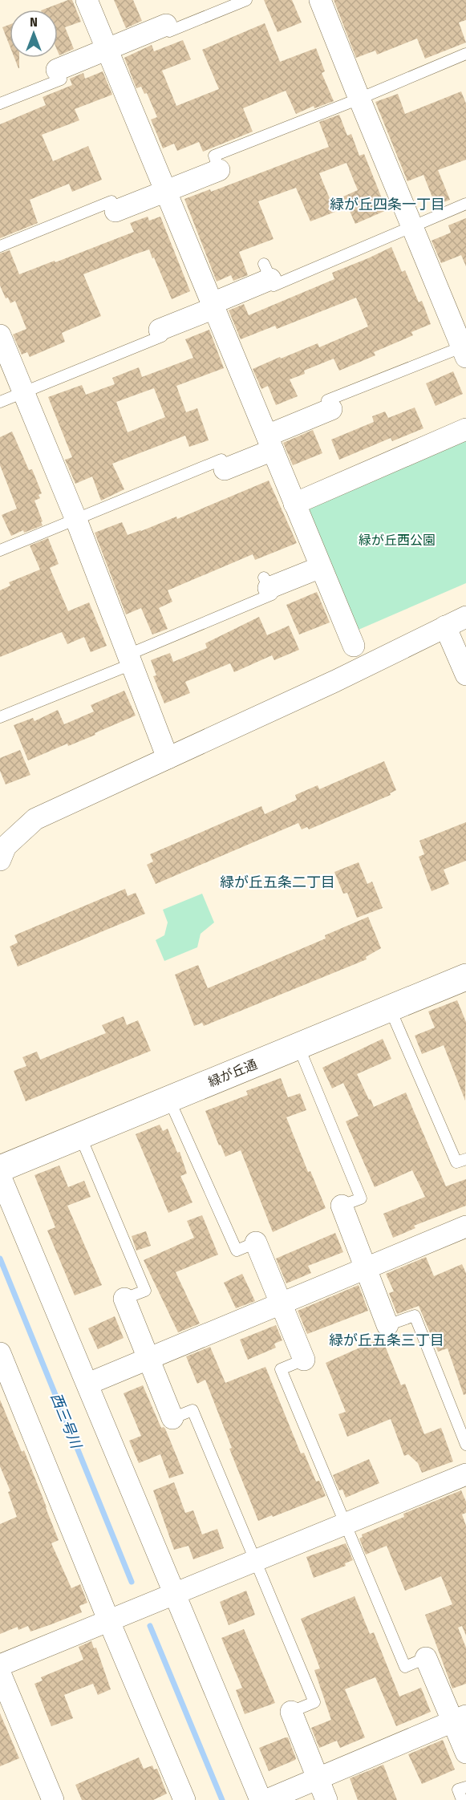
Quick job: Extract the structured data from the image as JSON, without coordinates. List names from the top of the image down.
{
  "streets": {
    "street": ["緑が丘通"]
  },
  "districts": ["緑が丘四条一丁目", "緑が丘五条二丁目", "緑が丘五条三丁目"],
  "water": ["西三号川"],
  "parks": ["緑が丘西公園"],
  "north": "top"
}
